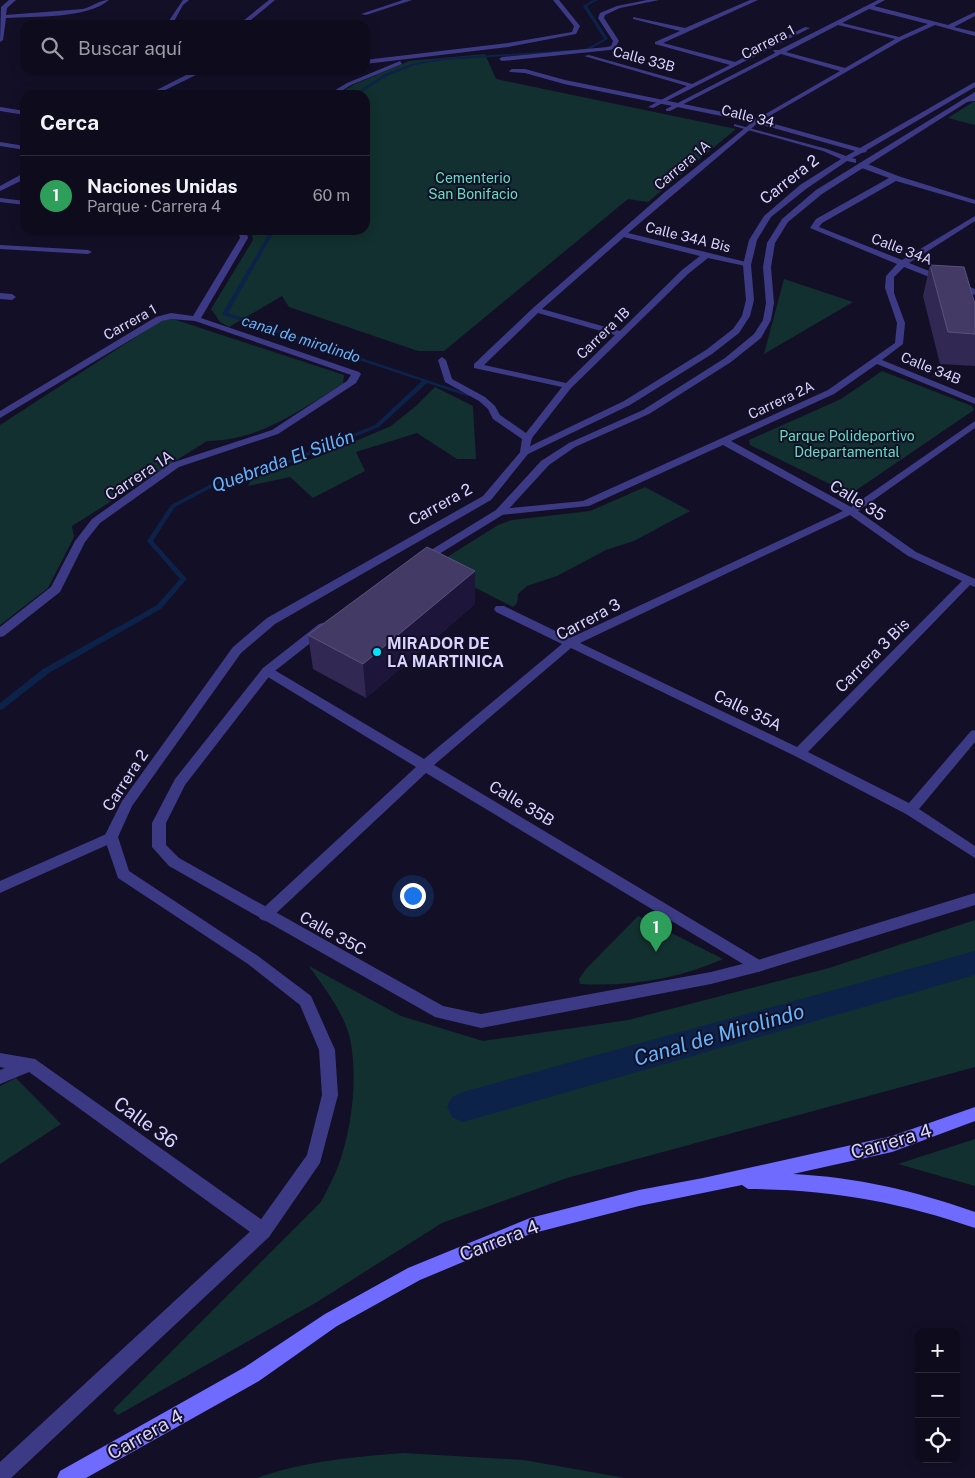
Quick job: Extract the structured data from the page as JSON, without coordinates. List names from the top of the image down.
{
  "streets": {
    "main road": ["Carrera 4"],
    "street": [
      "Carrera 1",
      "Calle 33B",
      "Calle 34",
      "Carrera 1A",
      "Carrera 2",
      "Calle 34A Bis",
      "Calle 34A",
      "Carrera 1B",
      "Calle 34B",
      "Carrera 2A",
      "Calle 35",
      "Carrera 3",
      "Carrera 3 Bis",
      "Calle 35A",
      "Calle 35B",
      "Calle 35C",
      "Calle 36"
    ]
  },
  "crossings": [
    ["Carrera 1", "Calle 33B"],
    ["Carrera 1", "Calle 34"],
    ["Carrera 1", "Carrera 1A"],
    ["Calle 34", "Carrera 1A"],
    ["Calle 34", "Carrera 2"],
    ["Calle 34", "Calle 34A"],
    ["Carrera 1A", "Calle 34A Bis"],
    ["Carrera 1A", "Carrera 1B"],
    ["Carrera 2", "Calle 34A Bis"],
    ["Carrera 2", "Carrera 2A"],
    ["Calle 34A Bis", "Carrera 1B"],
    ["Calle 34A", "Carrera 2A"],
    ["Calle 34B", "Carrera 2A"],
    ["Carrera 2A", "Calle 35"],
    ["Calle 35", "Carrera 3"],
    ["Calle 35", "Carrera 3 Bis"],
    ["Carrera 3", "Calle 35A"],
    ["Carrera 3", "Calle 35B"],
    ["Carrera 3", "Calle 35C"],
    ["Carrera 3 Bis", "Calle 35A"],
    ["Calle 35B", "Calle 35C"]
  ],
  "water": ["canal de mirolindo", "Quebrada El Sillón", "Canal de Mirolindo"],
  "parks": ["Cementerio San Bonifacio", "Parque Polideportivo Ddepartamental"],
  "places": ["MIRADOR DE LA MARTINICA"],
  "page": {
    "search": "Buscar aquí",
    "heading": "Cerca",
    "list": [
      {
        "mark": "1",
        "name": "Naciones Unidas",
        "note": "Parque · Carrera 4",
        "value": "60 m"
      }
    ],
    "pins": "1",
    "map_buttons": ["+", "−"]
  }
}
